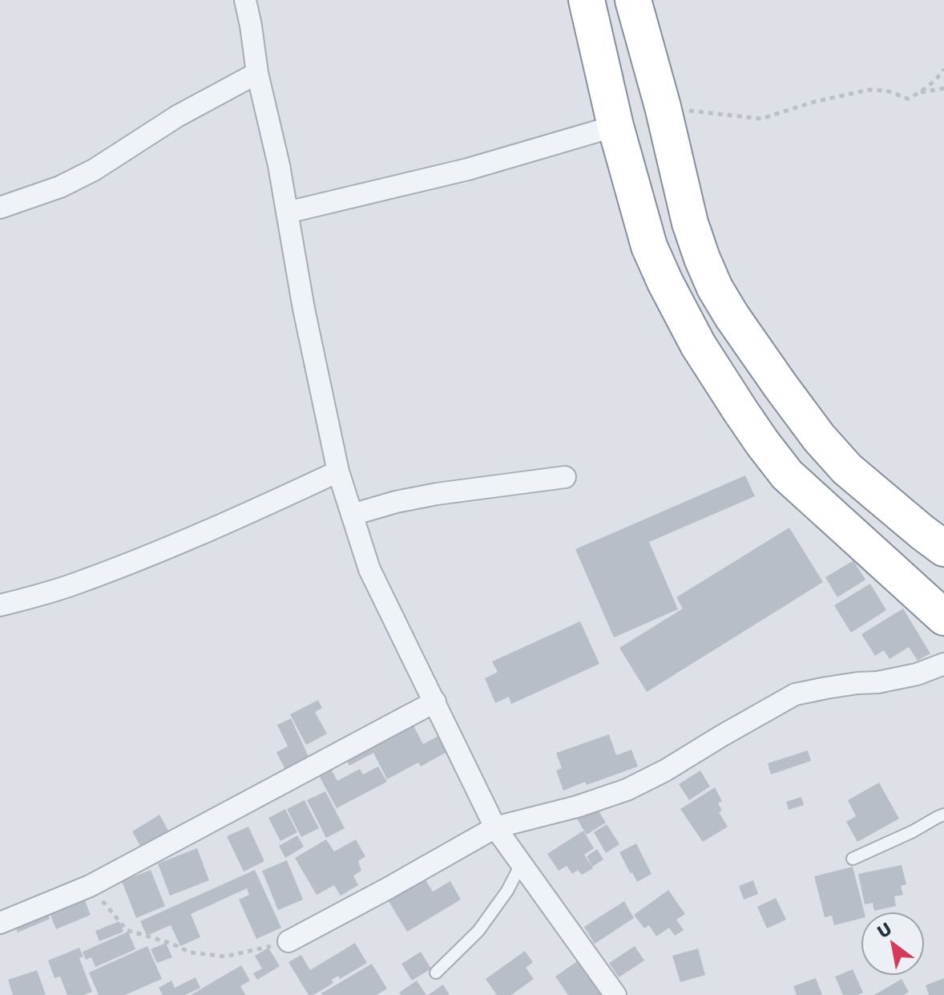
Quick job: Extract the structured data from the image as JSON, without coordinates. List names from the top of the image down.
{
  "north": "top left"
}
